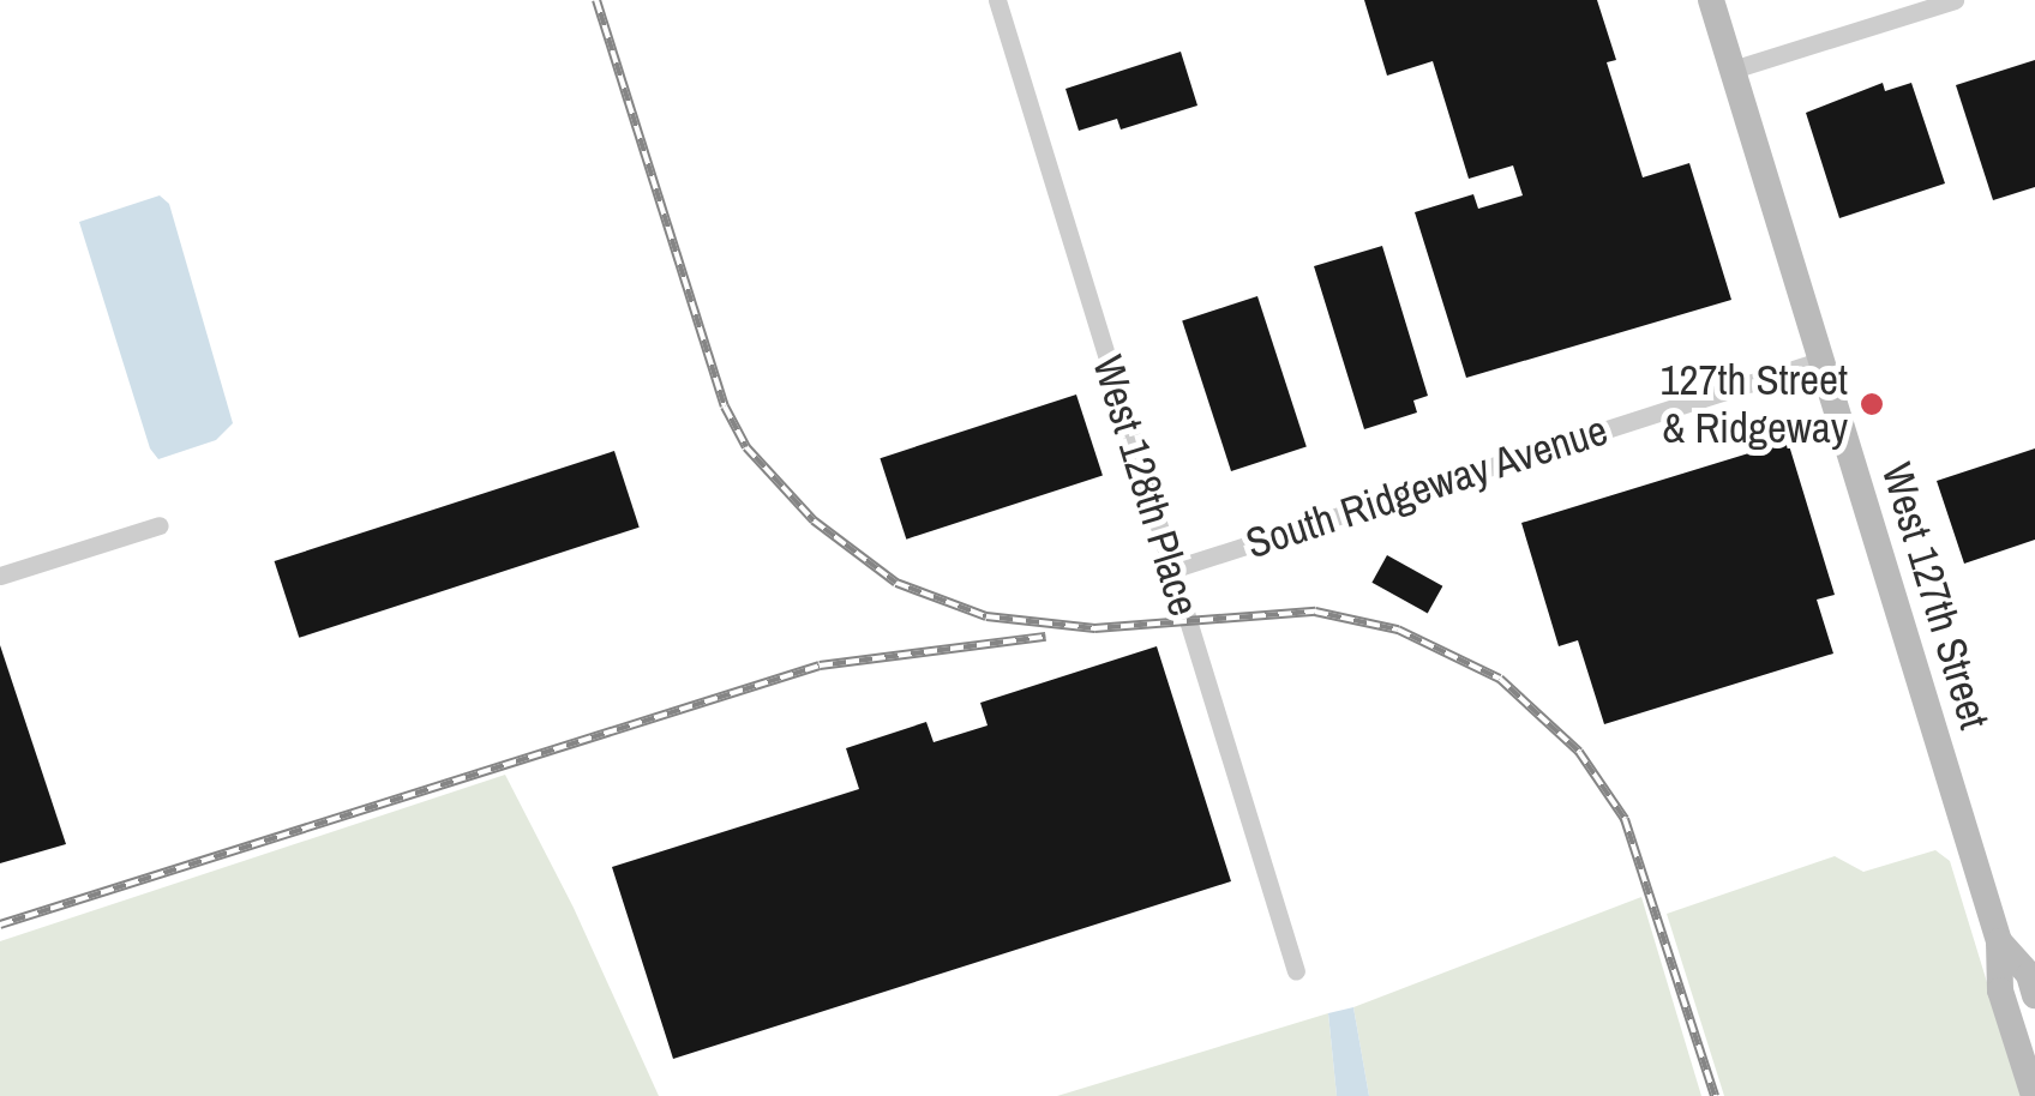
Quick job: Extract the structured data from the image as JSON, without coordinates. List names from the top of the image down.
{
  "streets": {
    "main road": ["West 127th Street"],
    "street": ["West 128th Place", "South Ridgeway Avenue"]
  },
  "crossings": [
    ["West 128th Place", "South Ridgeway Avenue"],
    ["South Ridgeway Avenue", "West 127th Street"]
  ],
  "places": ["127th Street & Ridgeway"]
}
